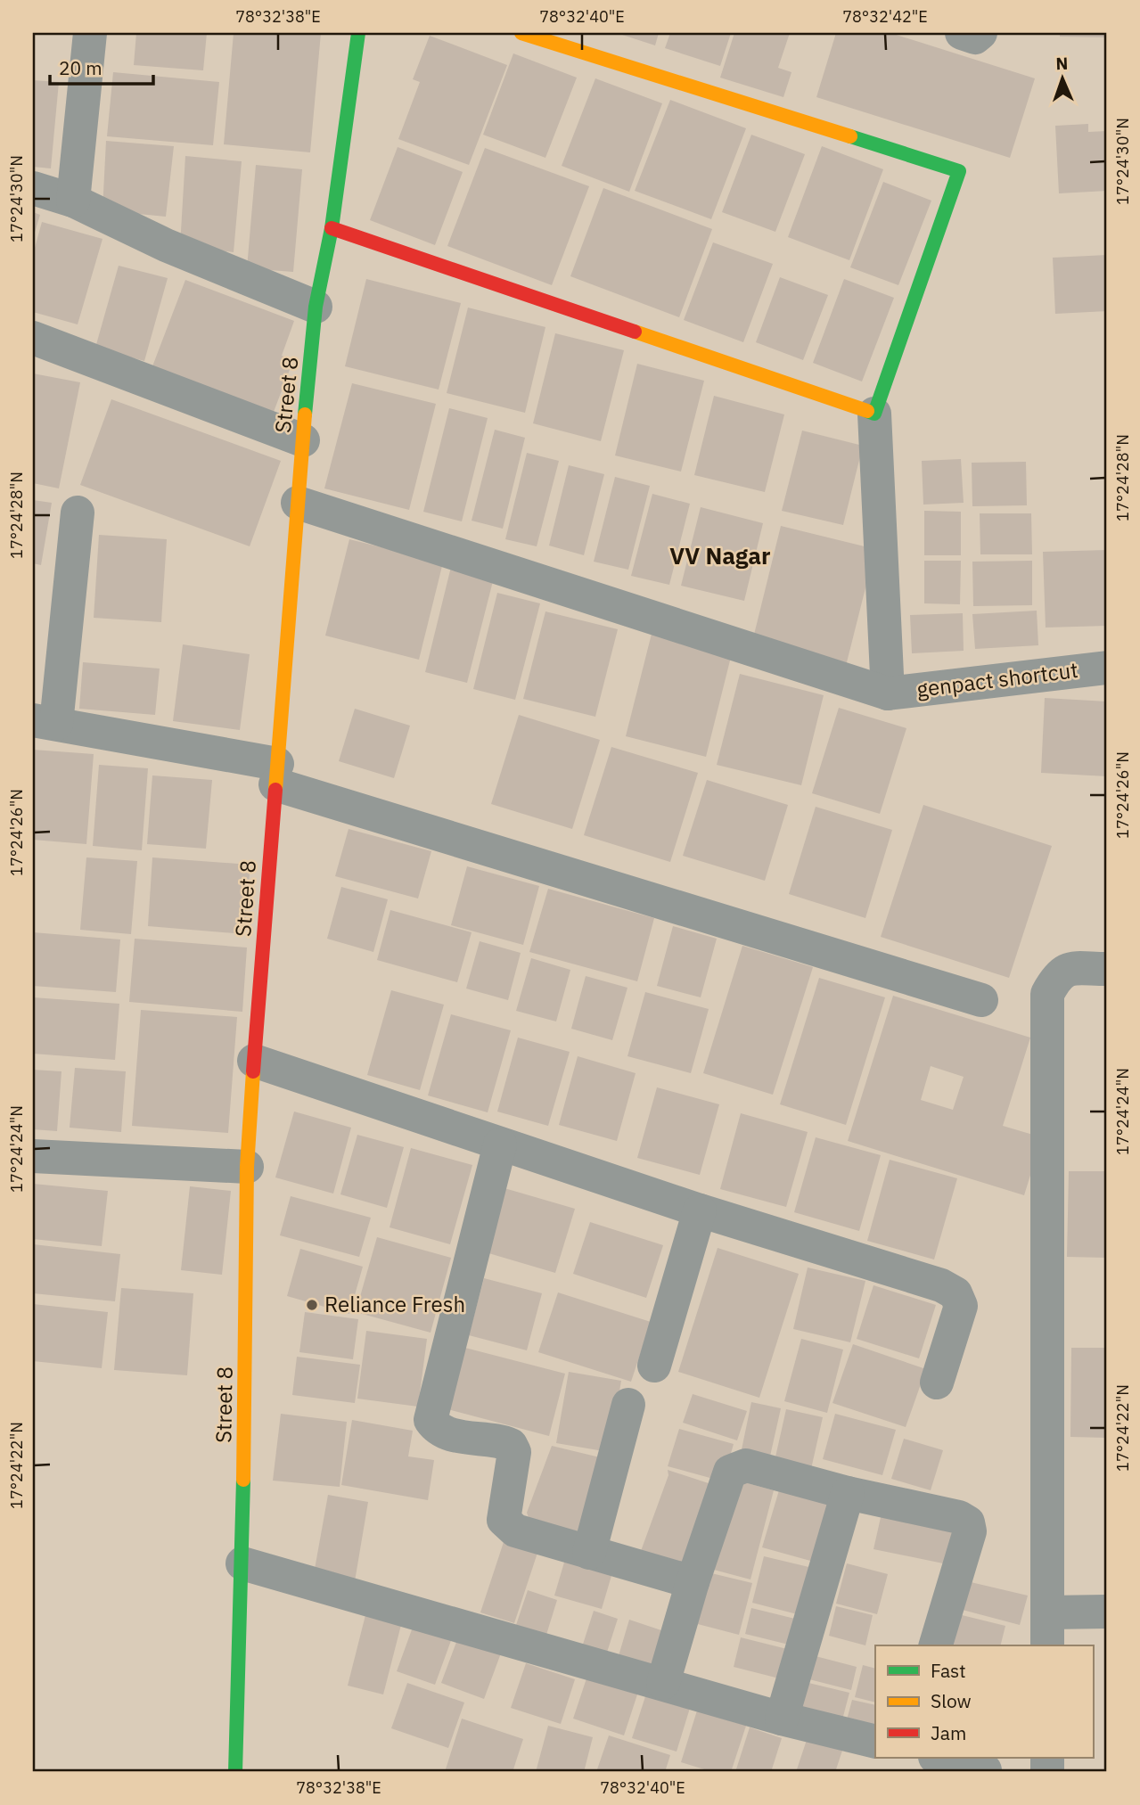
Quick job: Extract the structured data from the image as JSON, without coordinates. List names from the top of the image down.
{
  "streets": {
    "street": ["Street 8", "genpact shortcut"]
  },
  "districts": ["VV Nagar"],
  "places": ["Reliance Fresh"],
  "legend": ["Fast", "Slow", "Jam"],
  "scale_bar": "20 m",
  "north": "top",
  "coordinates": [
    "78°32'38\"E",
    "78°32'40\"E",
    "78°32'42\"E",
    "17°24'30\"N",
    "17°24'28\"N",
    "17°24'26\"N",
    "17°24'24\"N",
    "17°24'22\"N"
  ]
}
